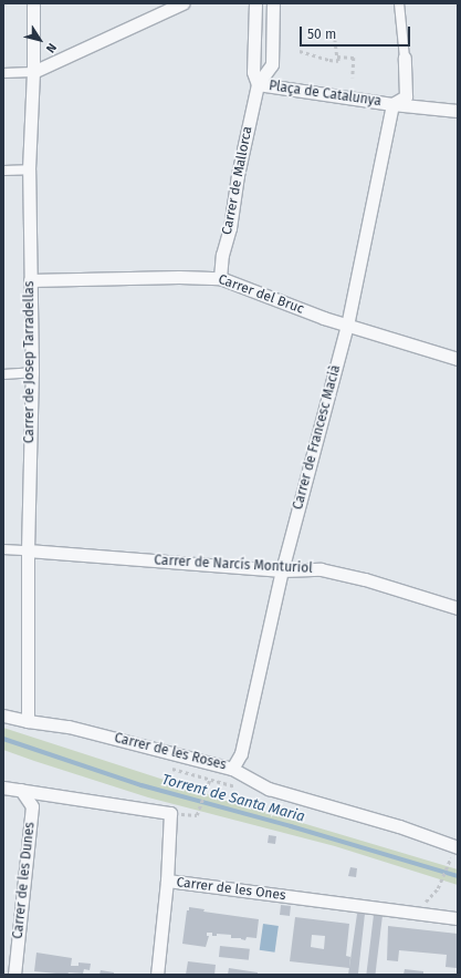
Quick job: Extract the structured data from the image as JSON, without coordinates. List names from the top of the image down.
{
  "streets": {
    "street": [
      "Plaça de Catalunya",
      "Carrer de Mallorca",
      "Carrer del Bruc",
      "Carrer de Josep Tarradellas",
      "Carrer de Francesc Macià",
      "Carrer de Narcís Monturiol",
      "Carrer de les Roses",
      "Carrer de les Dunes",
      "Carrer de les Ones"
    ]
  },
  "crossings": [
    ["Plaça de Catalunya", "Carrer de Mallorca"],
    ["Plaça de Catalunya", "Carrer de Francesc Macià"],
    ["Carrer de Mallorca", "Carrer del Bruc"],
    ["Carrer del Bruc", "Carrer de Josep Tarradellas"],
    ["Carrer del Bruc", "Carrer de Francesc Macià"],
    ["Carrer de Josep Tarradellas", "Carrer de Narcís Monturiol"],
    ["Carrer de Josep Tarradellas", "Carrer de les Roses"],
    ["Carrer de Francesc Macià", "Carrer de Narcís Monturiol"],
    ["Carrer de Francesc Macià", "Carrer de les Roses"],
    ["Carrer de les Dunes", "Carrer de les Ones"]
  ],
  "water": ["Torrent de Santa Maria"],
  "scale_bar": "50 m",
  "north": "bottom right"
}
